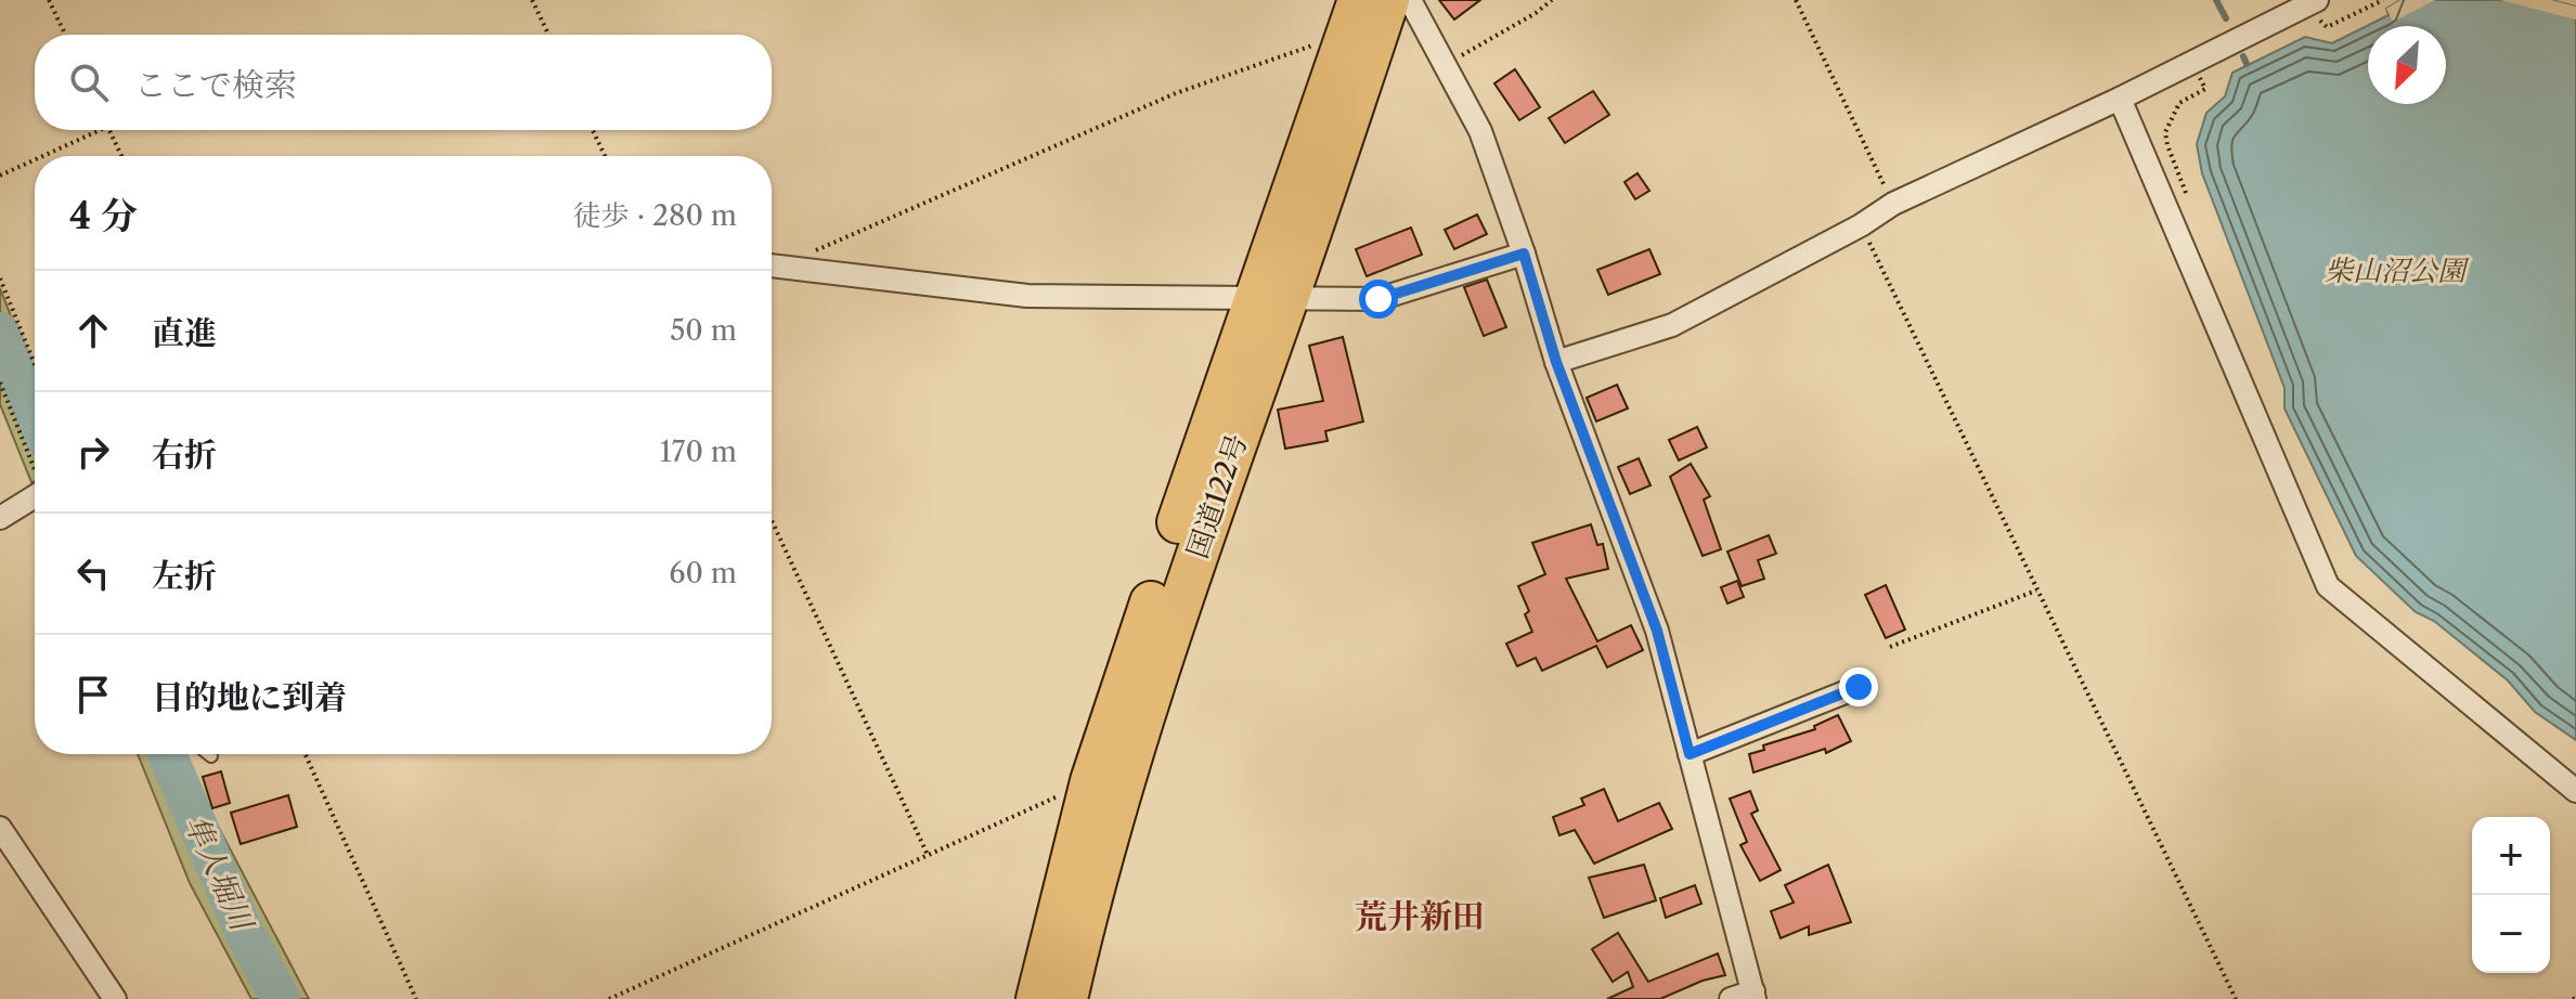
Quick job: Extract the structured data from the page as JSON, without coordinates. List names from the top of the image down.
{
  "streets": {
    "highway": ["国道122号"]
  },
  "districts": ["荒井新田"],
  "water": ["隼人堀川"],
  "parks": ["柴山沼公園"],
  "north": "bottom left",
  "page": {
    "search": "ここで検索",
    "heading": ["4 分", "徒歩 · 280 m"],
    "list": [
      ["直進", "50 m"],
      ["右折", "170 m"],
      ["左折", "60 m"],
      "目的地に到着"
    ],
    "map_buttons": ["+", "−"]
  }
}
